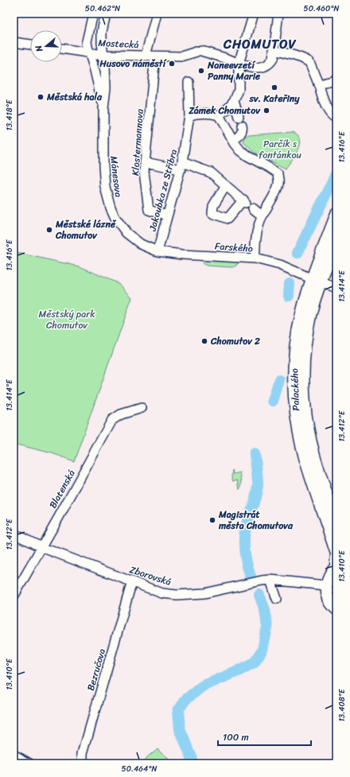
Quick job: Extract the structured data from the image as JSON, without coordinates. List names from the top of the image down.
{
  "streets": {
    "main road": ["Palackého"],
    "street": [
      "Mostecká",
      "Klostermannova",
      "Mánesova",
      "Jakoubka ze Stříbra",
      "Farského",
      "Blatenská",
      "Zborovská",
      "Bezručova"
    ]
  },
  "crossings": [
    ["Mostecká", "Klostermannova"],
    ["Mostecká", "Mánesova"],
    ["Klostermannova", "Jakoubka ze Stříbra"],
    ["Mánesova", "Jakoubka ze Stříbra"],
    ["Mánesova", "Farského"],
    ["Jakoubka ze Stříbra", "Farského"],
    ["Farského", "Palackého"],
    ["Blatenská", "Zborovská"],
    ["Zborovská", "Bezručova"]
  ],
  "districts": ["CHOMUTOV"],
  "parks": ["Parčík s fontánkou", "Městský park Chomutov"],
  "places": [
    "Husovo náměstí",
    "Naneevzetí Panny Marie",
    "sv. Kateřiny",
    "Městská hala",
    "Zámek Chomutov",
    "Městské lázně Chomutov",
    "Chomutov 2",
    "Magistrát města Chomutova"
  ],
  "scale_bar": "100 m",
  "north": "left",
  "coordinates": [
    "50.462°N",
    "50.460°N",
    "13.418°E",
    "13.416°E",
    "13.414°E",
    "13.412°E",
    "13.410°E",
    "13.408°E",
    "50.464°N"
  ]
}
